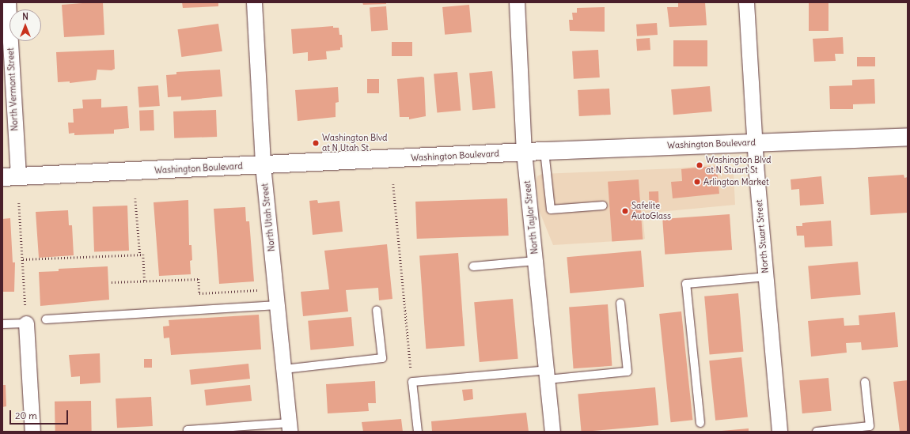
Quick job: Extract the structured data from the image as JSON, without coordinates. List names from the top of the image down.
{
  "streets": {
    "main road": ["Washington Boulevard"],
    "street": [
      "North Vermont Street",
      "North Utah Street",
      "North Taylor Street",
      "North Stuart Street"
    ]
  },
  "crossings": [
    ["North Vermont Street", "Washington Boulevard"],
    ["Washington Boulevard", "North Utah Street"],
    ["Washington Boulevard", "North Taylor Street"],
    ["Washington Boulevard", "North Stuart Street"]
  ],
  "places": [
    "Washington Blvd at N Utah St",
    "Washington Blvd at N Stuart St",
    "Arlington Market",
    "Safelite AutoGlass"
  ],
  "scale_bar": "20 m",
  "north": "top"
}
